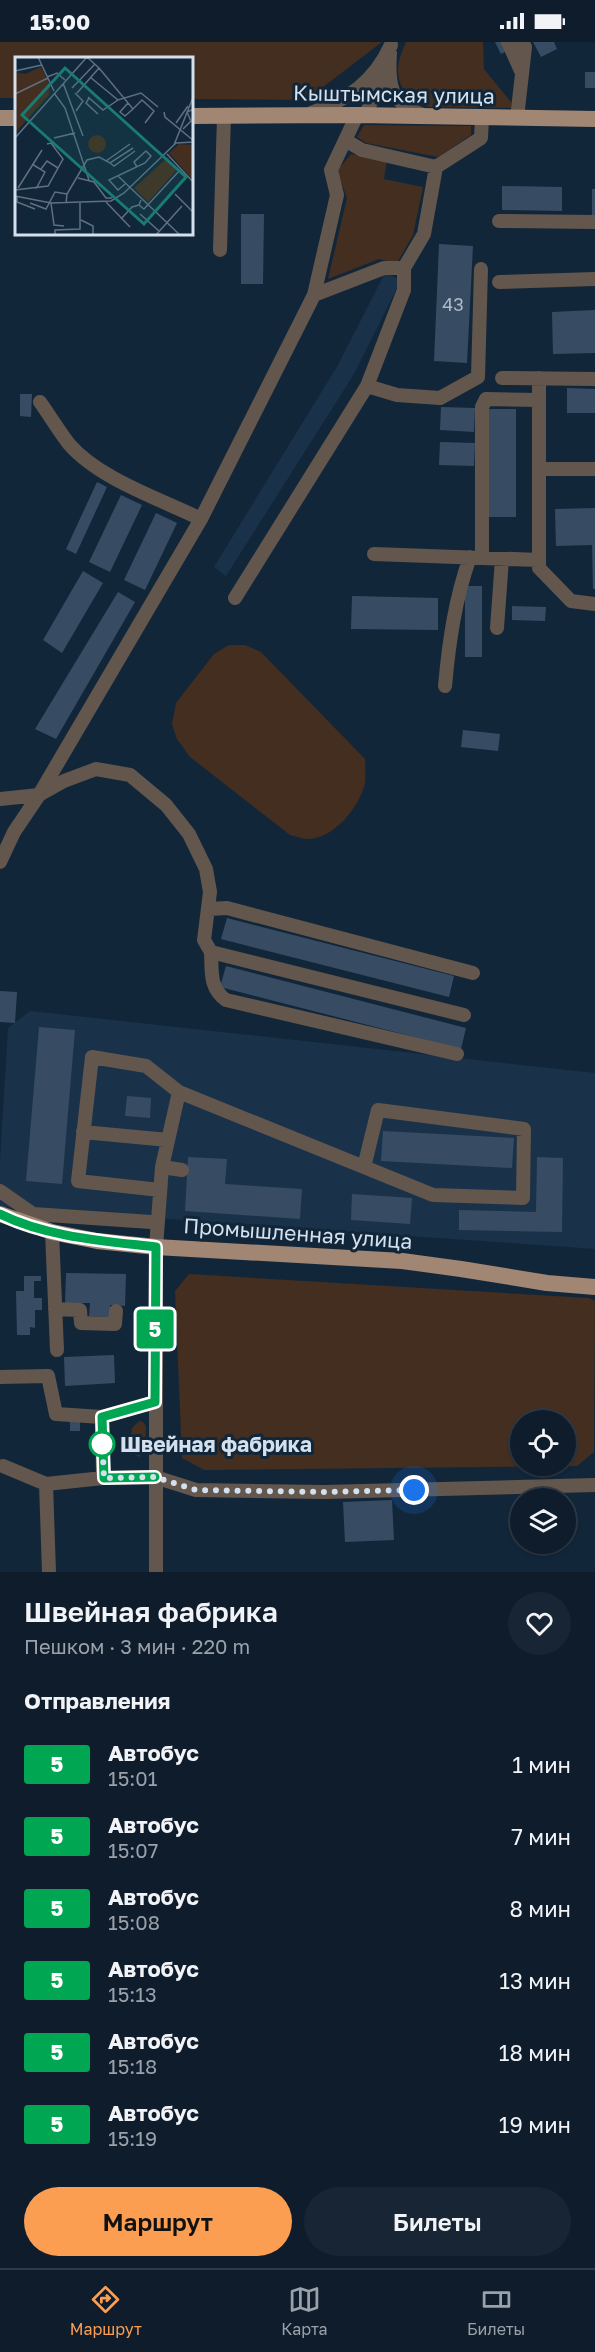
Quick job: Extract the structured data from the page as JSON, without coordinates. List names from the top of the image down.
{
  "streets": {
    "main road": ["Кыштымская улица", "Промышленная улица"]
  },
  "places": ["Швейная фабрика"],
  "lines": ["bus line 5"],
  "house_numbers": ["43"],
  "page": {
    "status": "15:00",
    "on_map": "5",
    "heading": [
      ["Швейная фабрика", "Пешком · 3 мин · 220 m"],
      "Отправления"
    ],
    "list": [
      {
        "mark": "5",
        "name": "Автобус",
        "note": "15:01",
        "value": "1 мин"
      },
      {
        "mark": "5",
        "name": "Автобус",
        "note": "15:07",
        "value": "7 мин"
      },
      {
        "mark": "5",
        "name": "Автобус",
        "note": "15:08",
        "value": "8 мин"
      },
      {
        "mark": "5",
        "name": "Автобус",
        "note": "15:13",
        "value": "13 мин"
      },
      {
        "mark": "5",
        "name": "Автобус",
        "note": "15:18",
        "value": "18 мин"
      },
      {
        "mark": "5",
        "name": "Автобус",
        "note": "15:19",
        "value": "19 мин"
      }
    ],
    "buttons": ["Маршрут", "Билеты"],
    "tabs": ["Маршрут", "Карта", "Билеты"]
  }
}
